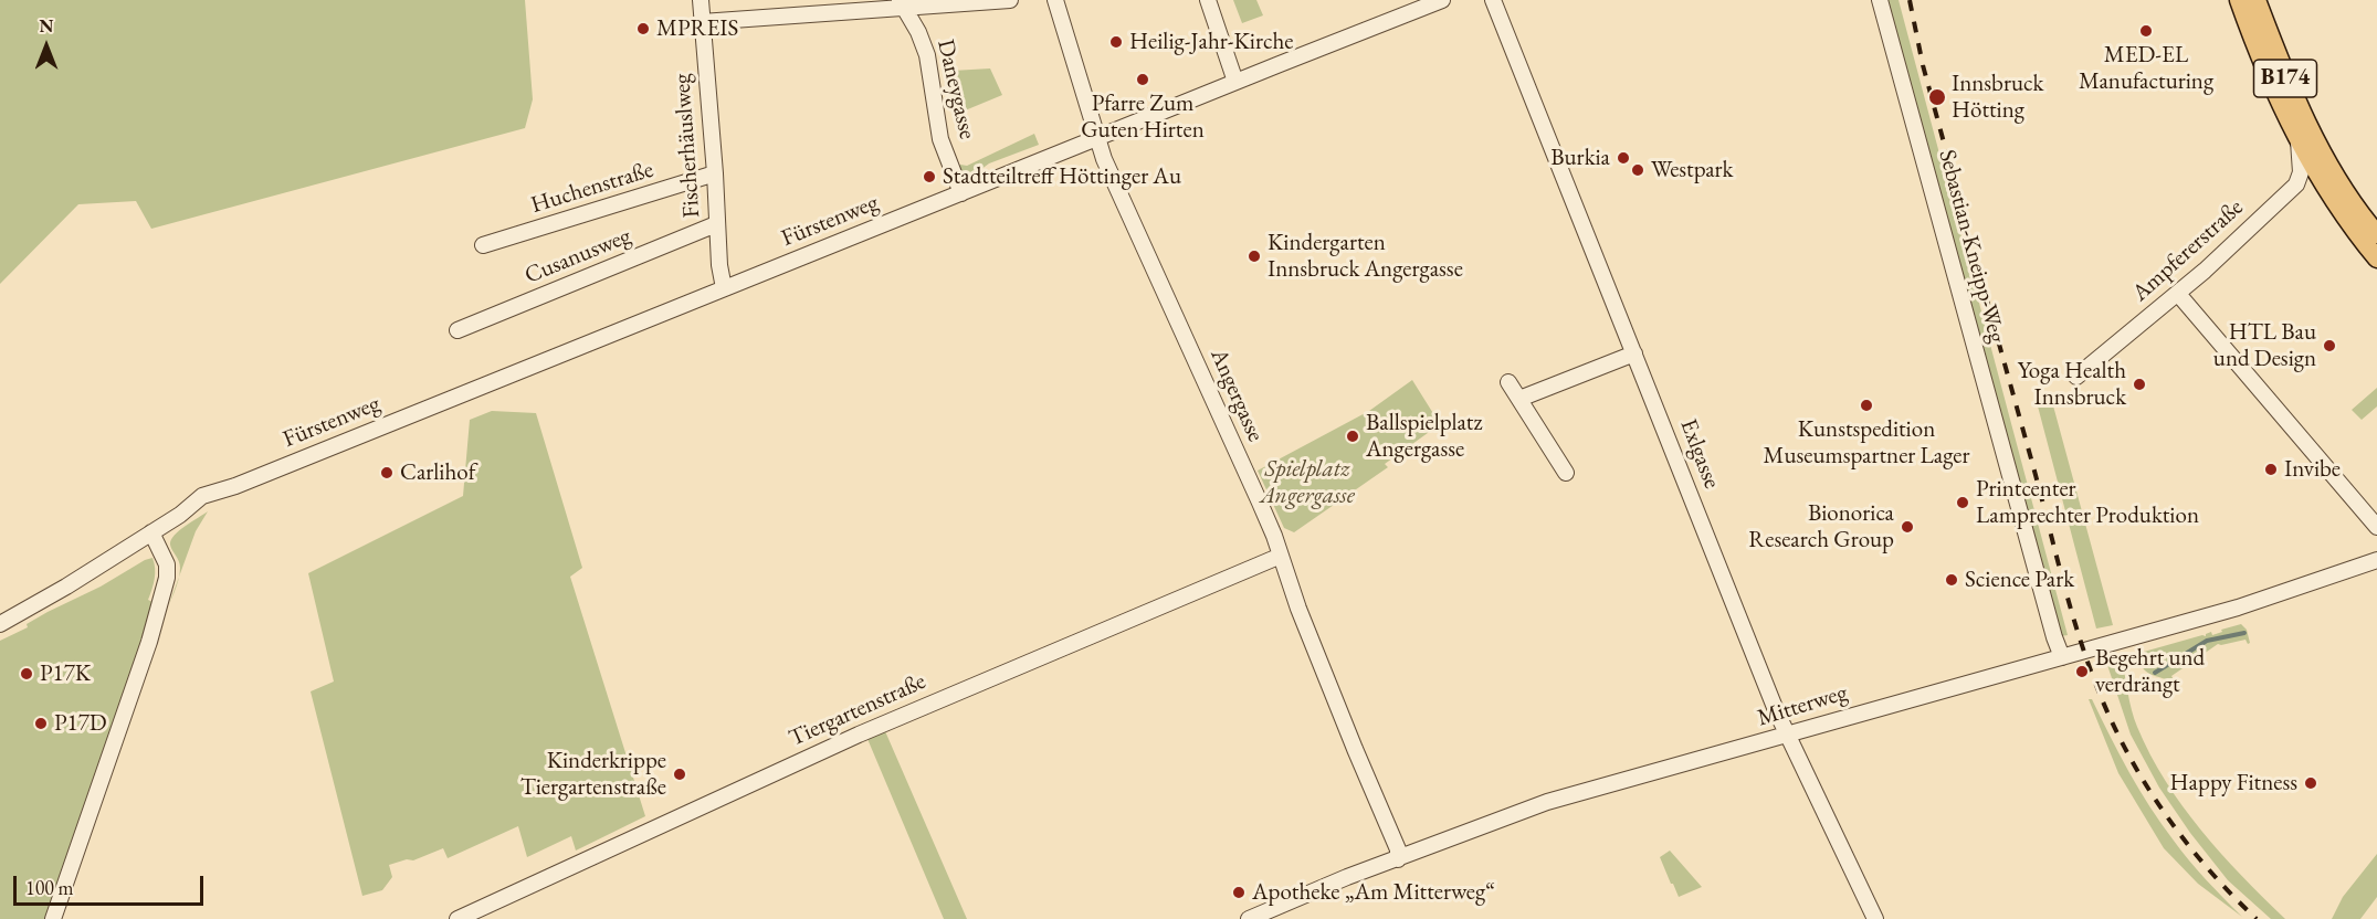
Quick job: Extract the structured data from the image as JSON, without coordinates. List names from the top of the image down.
{
  "streets": {
    "main road": ["B174"],
    "street": [
      "Daneygasse",
      "Fischerhäuslweg",
      "Huchenstraße",
      "Fürstenweg",
      "Sebastian-Kneipp-Weg",
      "Ampfererstraße",
      "Cusanusweg",
      "Angergasse",
      "Exlgasse",
      "Mitterweg",
      "Tiergartenstraße"
    ]
  },
  "crossings": [
    ["B174", "Ampfererstraße"],
    ["Daneygasse", "Fürstenweg"],
    ["Fischerhäuslweg", "Huchenstraße"],
    ["Fischerhäuslweg", "Fürstenweg"],
    ["Fischerhäuslweg", "Cusanusweg"],
    ["Fürstenweg", "Angergasse"],
    ["Sebastian-Kneipp-Weg", "Mitterweg"],
    ["Angergasse", "Mitterweg"],
    ["Angergasse", "Tiergartenstraße"],
    ["Exlgasse", "Mitterweg"]
  ],
  "parks": ["Spielplatz Angergasse"],
  "places": [
    "MPREIS",
    "MED-EL Manufacturing",
    "Heilig-Jahr-Kirche",
    "Pfarre Zum Guten Hirten",
    "Innsbruck Hötting",
    "Burkia",
    "Westpark",
    "Stadtteiltreff Höttinger Au",
    "Kindergarten Innsbruck Angergasse",
    "HTL Bau und Design",
    "Yoga Health Innsbruck",
    "Kunstspedition Museumspartner Lager",
    "Ballspielplatz Angergasse",
    "Invibe",
    "Carlihof",
    "Printcenter Lamprechter Produktion",
    "Bionorica Research Group",
    "Science Park",
    "Begehrt und verdrängt",
    "P17K",
    "P17D",
    "Kinderkrippe Tiergartenstraße",
    "Happy Fitness",
    "Apotheke „Am Mitterweg“"
  ],
  "scale_bar": "100 m",
  "north": "top"
}
